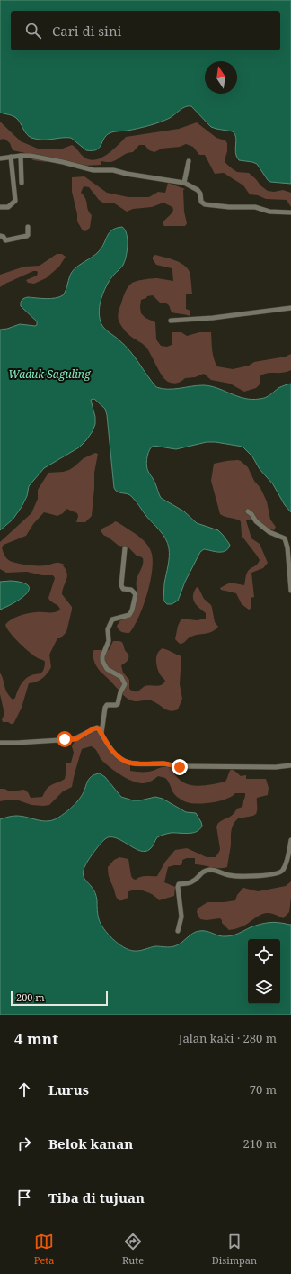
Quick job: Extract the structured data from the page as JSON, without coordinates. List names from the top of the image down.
{
  "water": ["Waduk Saguling"],
  "scale_bar": "200 m",
  "north": "top",
  "page": {
    "search": "Cari di sini",
    "scale": "200 m",
    "heading": ["4 mnt", "Jalan kaki · 280 m"],
    "list": [
      ["Lurus", "70 m"],
      ["Belok kanan", "210 m"],
      "Tiba di tujuan"
    ],
    "nav": ["Peta", "Rute", "Disimpan"]
  }
}
